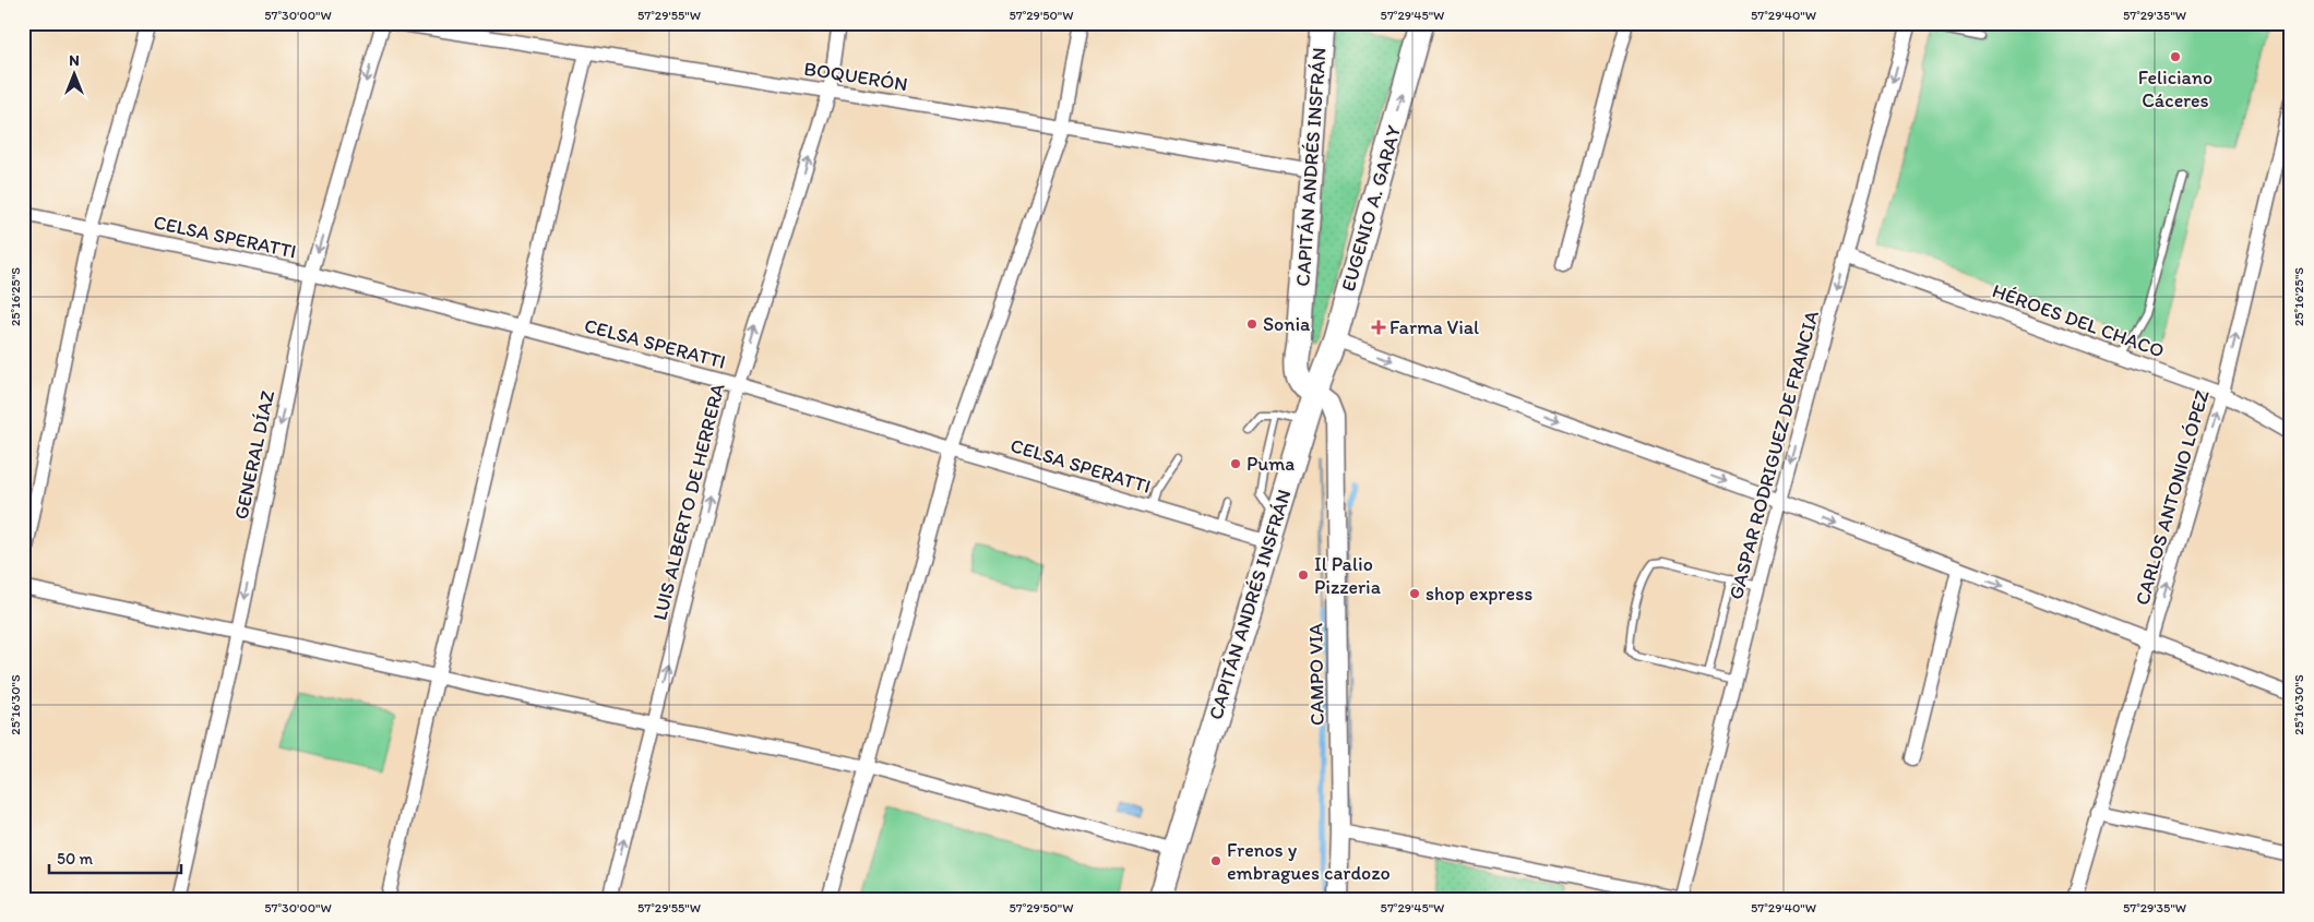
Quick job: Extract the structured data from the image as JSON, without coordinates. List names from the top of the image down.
{
  "streets": {
    "main road": ["CAPITÁN ANDRÉS INSFRÁN", "EUGENIO A. GARAY"],
    "street": [
      "BOQUERÓN",
      "CELSA SPERATTI",
      "HÉROES DEL CHACO",
      "GENERAL DÍAZ",
      "GASPAR RODRIGUEZ DE FRANCIA",
      "CARLOS ANTONIO LÓPEZ",
      "LUIS ALBERTO DE HERRERA",
      "CAMPO VIA"
    ]
  },
  "crossings": [
    ["BOQUERÓN", "CAPITÁN ANDRÉS INSFRÁN"],
    ["BOQUERÓN", "LUIS ALBERTO DE HERRERA"],
    ["CAPITÁN ANDRÉS INSFRÁN", "EUGENIO A. GARAY"],
    ["CAPITÁN ANDRÉS INSFRÁN", "CELSA SPERATTI"],
    ["CAPITÁN ANDRÉS INSFRÁN", "CAMPO VIA"],
    ["EUGENIO A. GARAY", "CAMPO VIA"],
    ["CELSA SPERATTI", "GENERAL DÍAZ"],
    ["CELSA SPERATTI", "LUIS ALBERTO DE HERRERA"],
    ["HÉROES DEL CHACO", "GASPAR RODRIGUEZ DE FRANCIA"],
    ["HÉROES DEL CHACO", "CARLOS ANTONIO LÓPEZ"]
  ],
  "one_way": [
    "EUGENIO A. GARAY",
    "GENERAL DÍAZ",
    "GASPAR RODRIGUEZ DE FRANCIA",
    "CARLOS ANTONIO LÓPEZ",
    "LUIS ALBERTO DE HERRERA"
  ],
  "places": {
    "other": [
      "Feliciano Cáceres",
      "Sonia",
      "Puma",
      "Il Palio Pizzeria",
      "shop express",
      "Frenos y embragues cardozo"
    ],
    "health": ["Farma Vial"]
  },
  "scale_bar": "50 m",
  "north": "top",
  "coordinates": [
    "57°30'00\"W",
    "57°29'55\"W",
    "57°29'50\"W",
    "57°29'45\"W",
    "57°29'40\"W",
    "57°29'35\"W",
    "25°16'25\"S",
    "25°16'30\"S"
  ]
}
